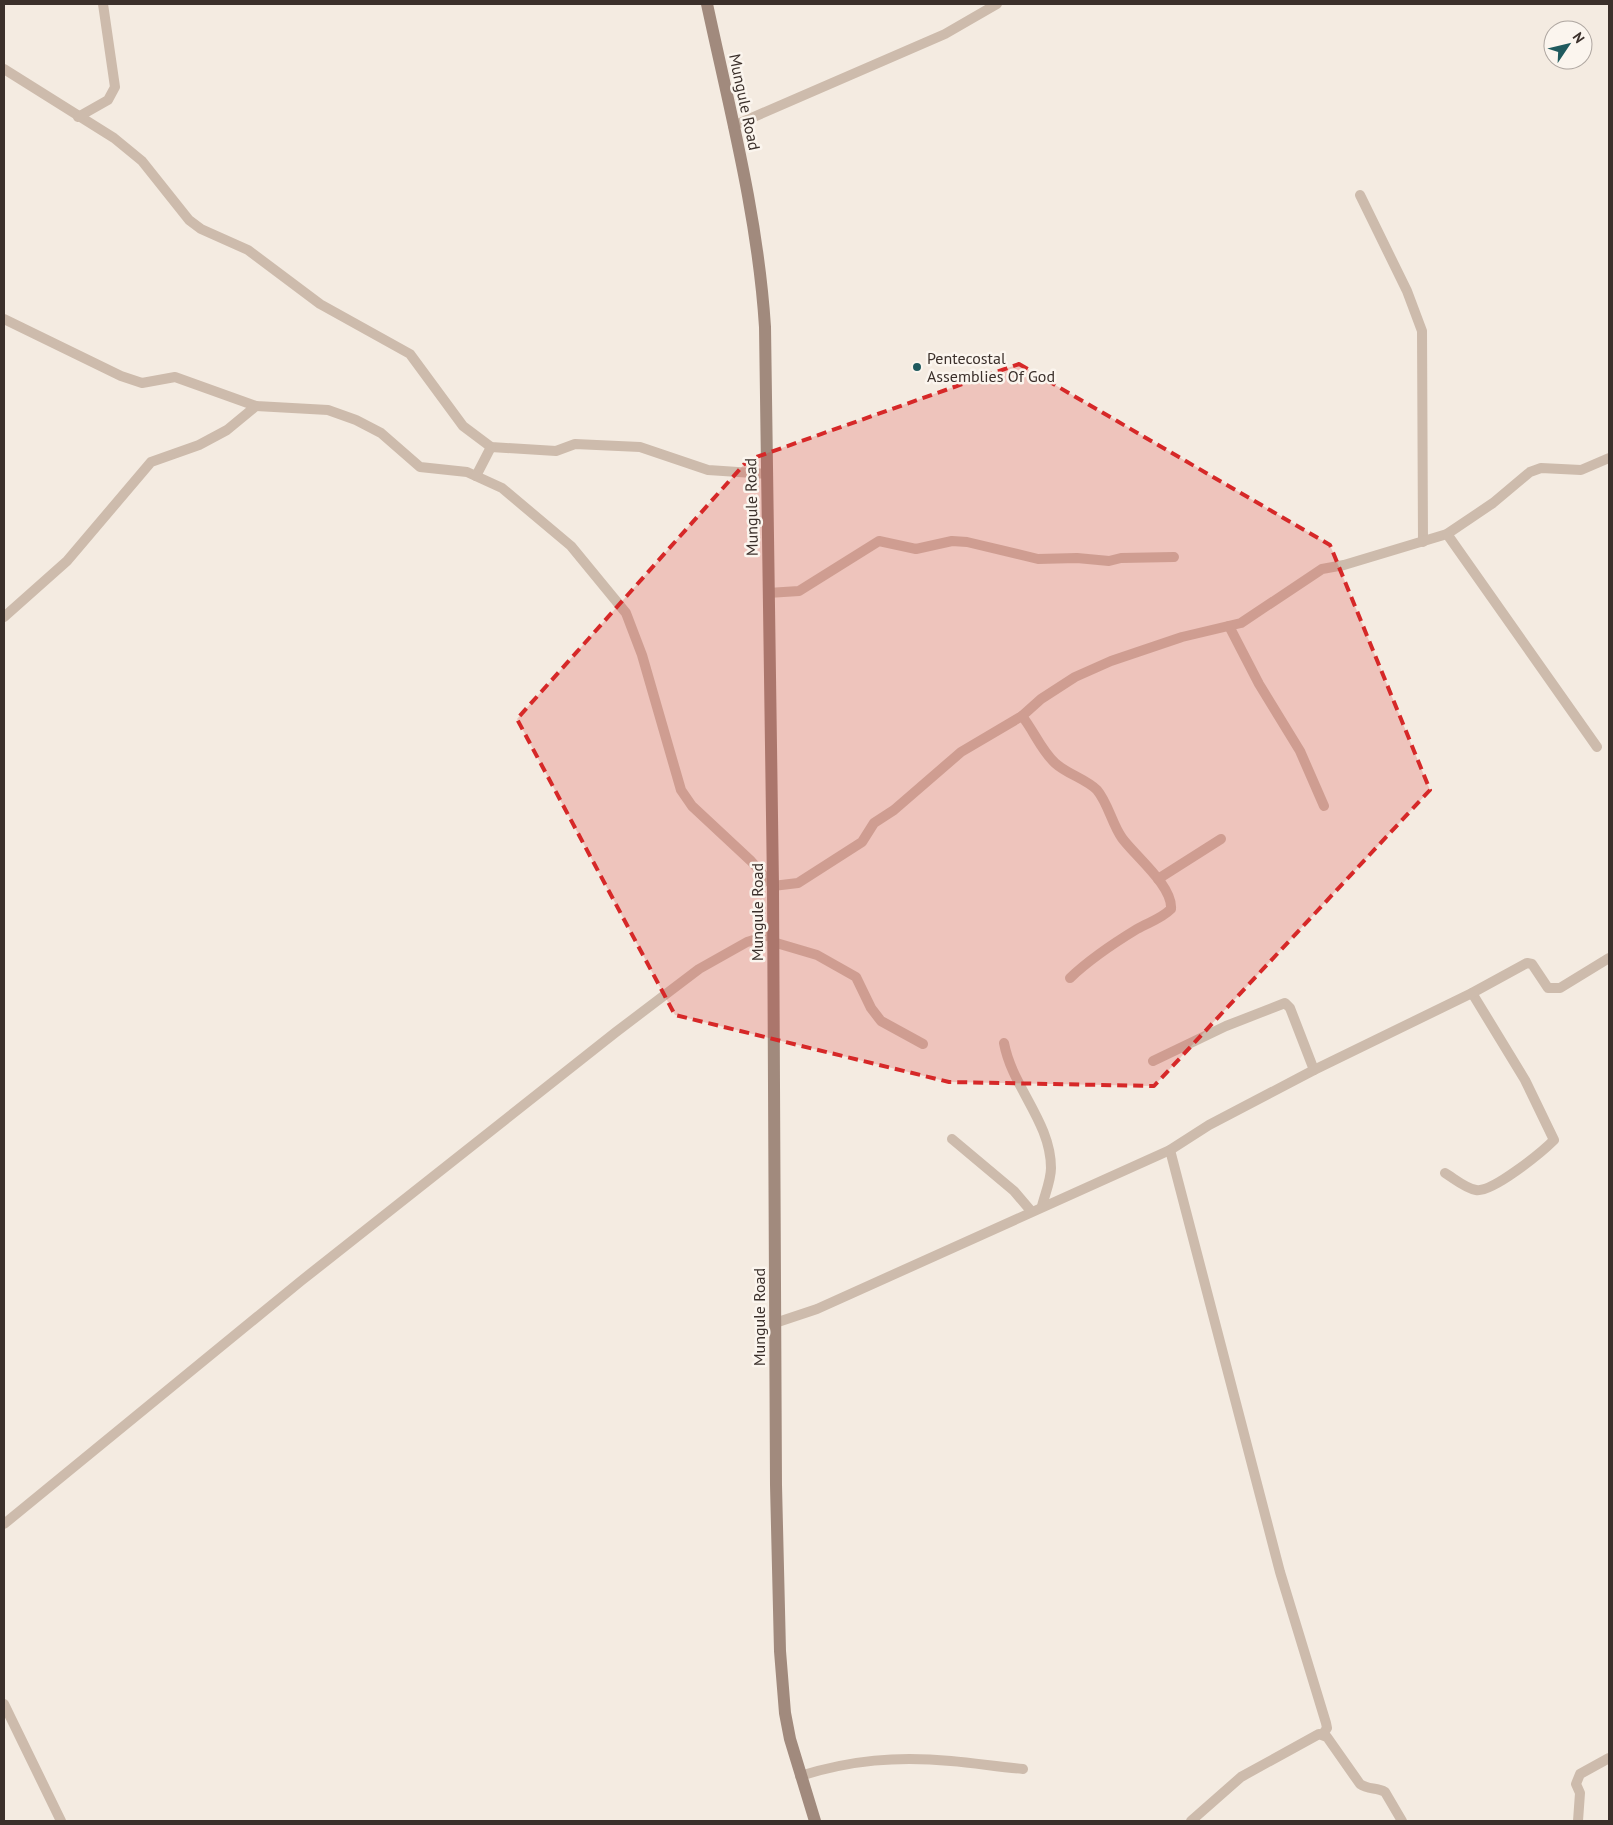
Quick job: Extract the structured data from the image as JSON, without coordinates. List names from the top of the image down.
{
  "streets": {
    "street": ["Mungule Road"]
  },
  "places": ["Pentecostal Assemblies Of God"],
  "north": "top right"
}
